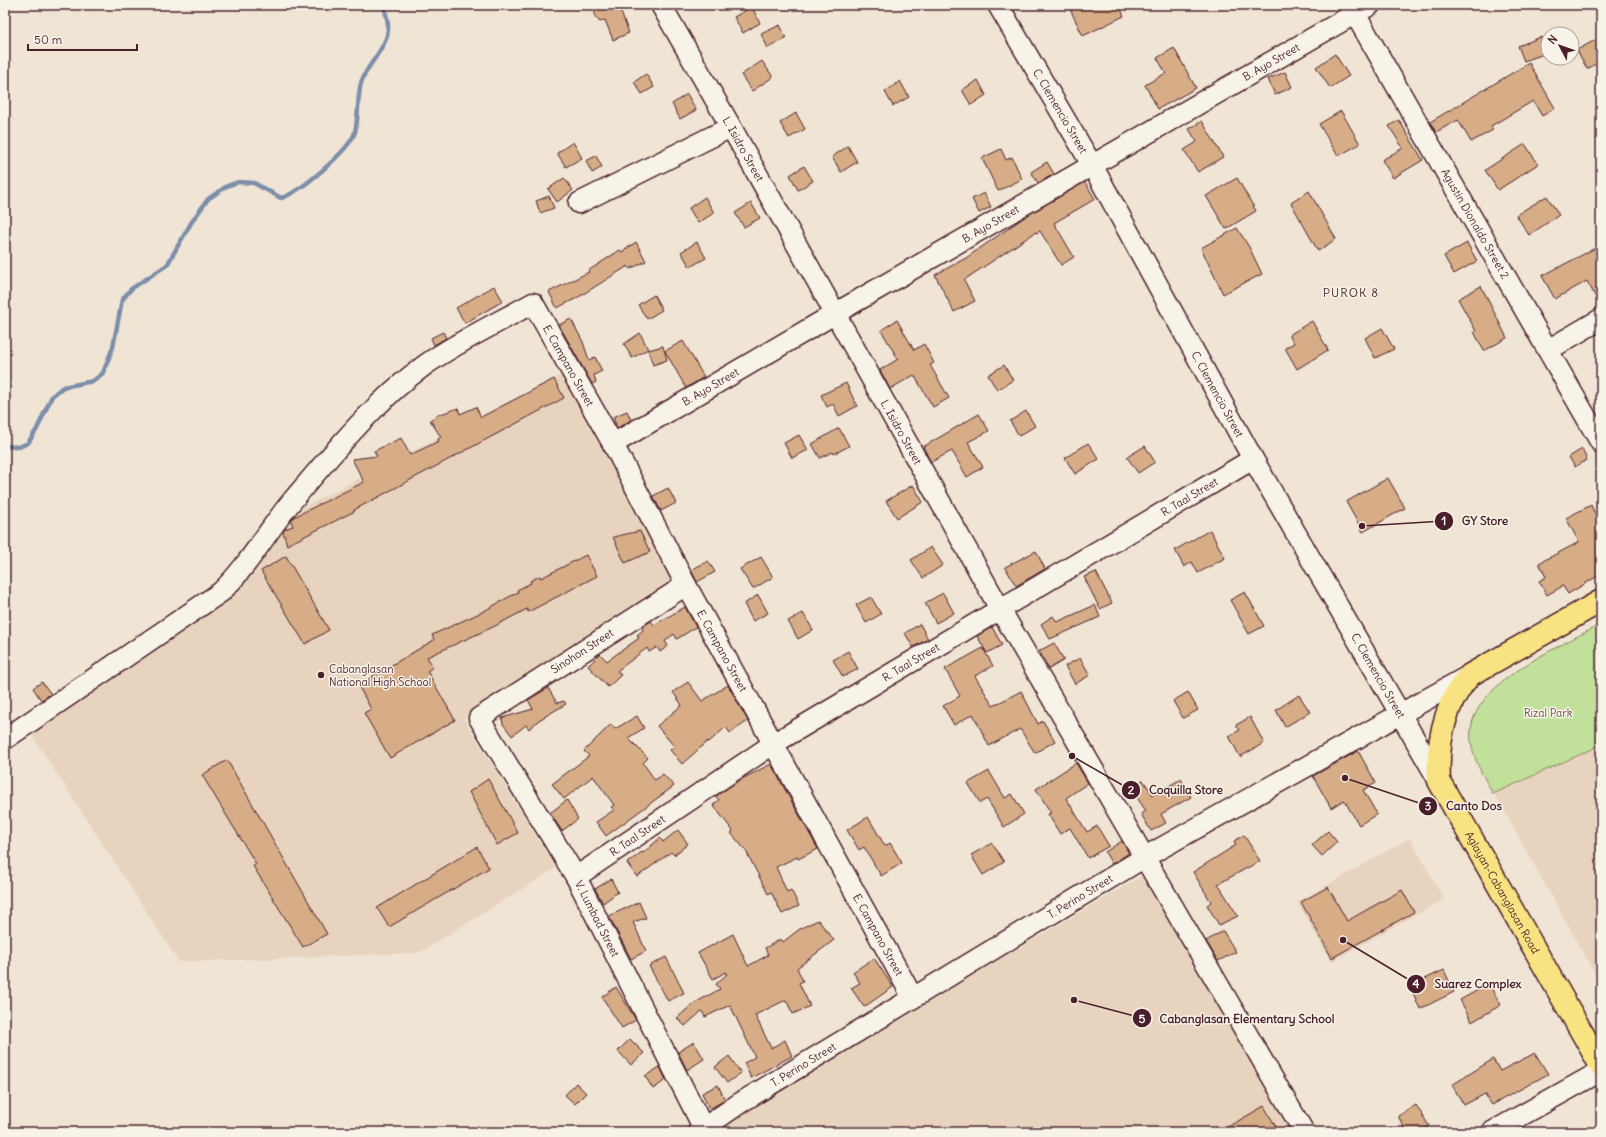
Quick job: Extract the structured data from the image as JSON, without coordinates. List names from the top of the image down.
{
  "streets": {
    "main road": ["Aglayan-Cabanglasan Road"],
    "street": [
      "B. Ayo Street",
      "C. Clemencio Street",
      "L. Isidro Street",
      "Agustin Dionaldo Street 2",
      "E. Campano Street",
      "R. Taal Street",
      "Sinohon Street",
      "T. Perino Street",
      "V. Lumbad Street"
    ]
  },
  "crossings": [
    ["B. Ayo Street", "C. Clemencio Street"],
    ["B. Ayo Street", "L. Isidro Street"],
    ["B. Ayo Street", "Agustin Dionaldo Street 2"],
    ["B. Ayo Street", "E. Campano Street"],
    ["C. Clemencio Street", "R. Taal Street"],
    ["C. Clemencio Street", "Aglayan-Cabanglasan Road"],
    ["C. Clemencio Street", "T. Perino Street"],
    ["L. Isidro Street", "R. Taal Street"],
    ["L. Isidro Street", "T. Perino Street"],
    ["E. Campano Street", "R. Taal Street"],
    ["E. Campano Street", "Sinohon Street"],
    ["E. Campano Street", "T. Perino Street"],
    ["R. Taal Street", "V. Lumbad Street"],
    ["Sinohon Street", "V. Lumbad Street"],
    ["Aglayan-Cabanglasan Road", "T. Perino Street"],
    ["T. Perino Street", "V. Lumbad Street"]
  ],
  "districts": ["PUROK 8"],
  "parks": ["Rizal Park"],
  "places": [
    "GY Store",
    "Cabanglasan National High School",
    "Coquilla Store",
    "Canto Dos",
    "Suarez Complex",
    "Cabanglasan Elementary School"
  ],
  "scale_bar": "50 m",
  "north": "top left"
}
